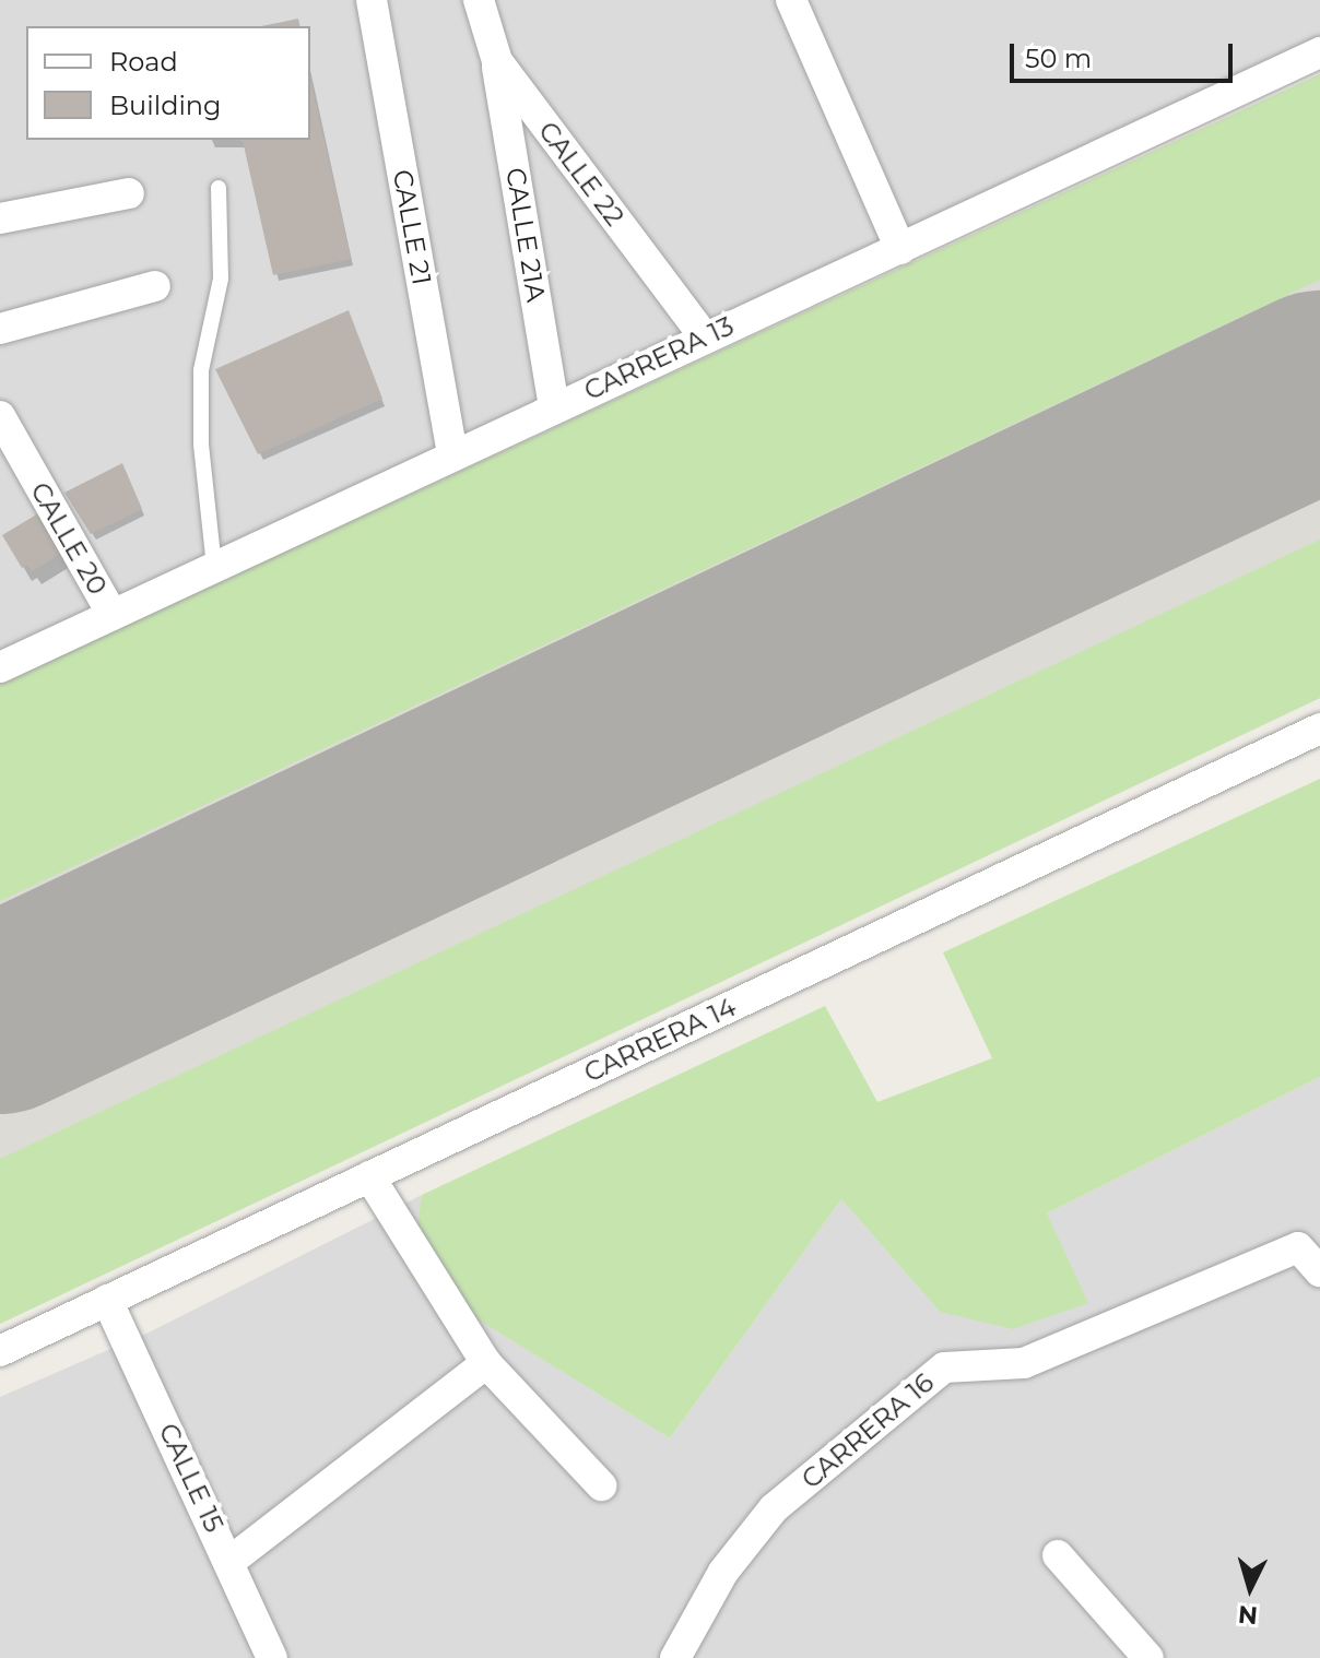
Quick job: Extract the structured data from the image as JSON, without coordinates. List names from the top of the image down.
{
  "streets": {
    "street": [
      "CALLE 22",
      "CALLE 21",
      "CALLE 21A",
      "CARRERA 13",
      "CALLE 20",
      "CARRERA 14",
      "CARRERA 16",
      "CALLE 15"
    ]
  },
  "crossings": [
    ["CALLE 22", "CALLE 21A"],
    ["CALLE 22", "CARRERA 13"],
    ["CALLE 21", "CARRERA 13"],
    ["CALLE 21A", "CARRERA 13"],
    ["CARRERA 13", "CALLE 20"],
    ["CARRERA 14", "CALLE 15"]
  ],
  "legend": ["Road", "Building"],
  "scale_bar": "50 m",
  "north": "bottom"
}
